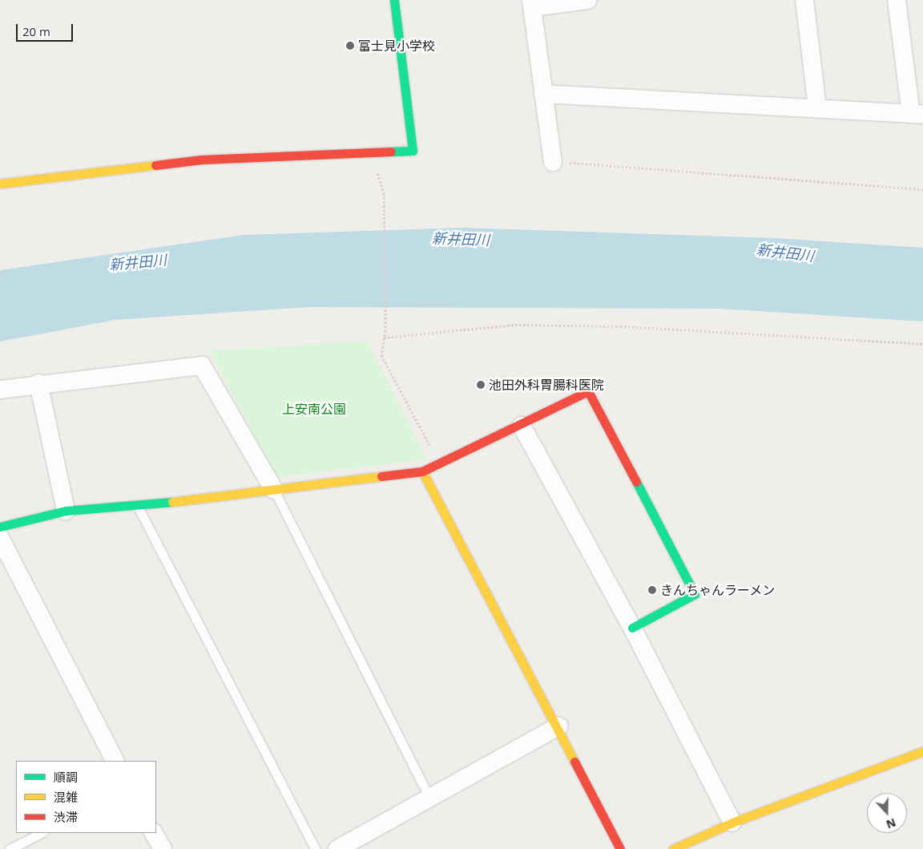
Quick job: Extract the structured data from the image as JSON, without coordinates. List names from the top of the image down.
{
  "water": ["新井田川"],
  "parks": ["上安南公園"],
  "places": ["富士見小学校", "池田外科胃腸科医院", "きんちゃんラーメン"],
  "legend": ["順調", "混雑", "渋滞"],
  "scale_bar": "20 m",
  "north": "bottom"
}
